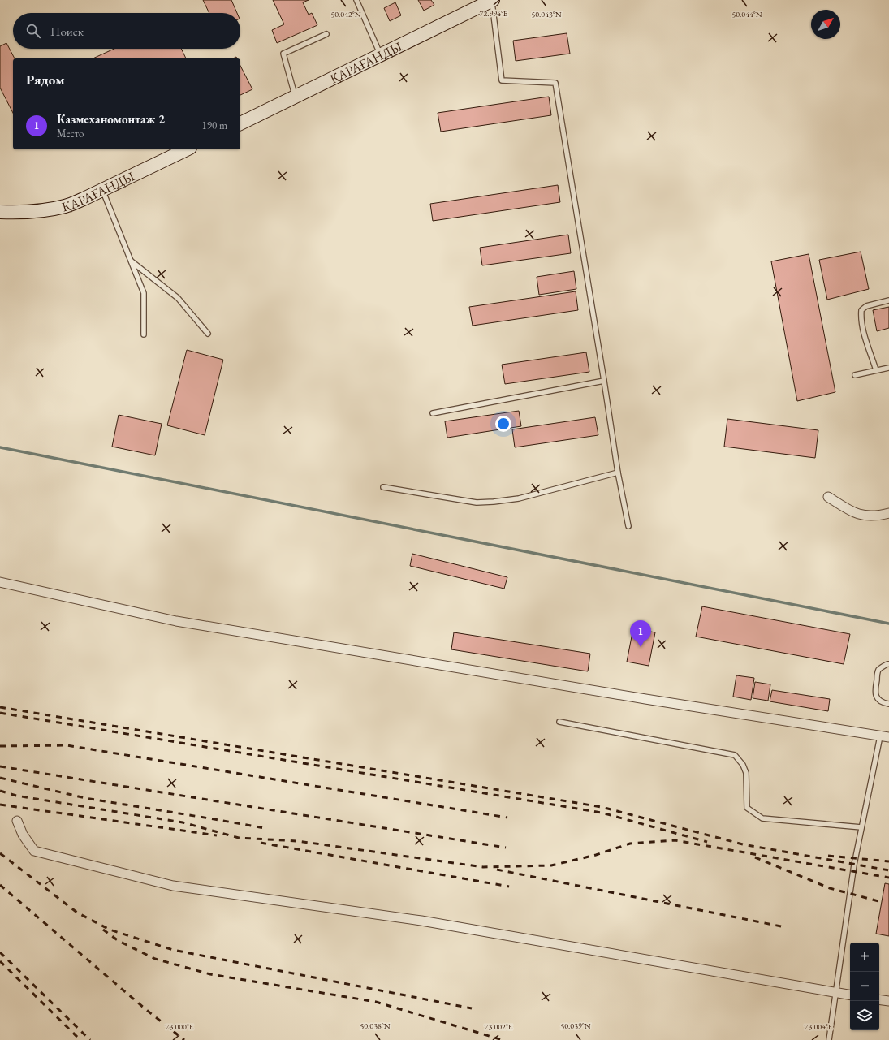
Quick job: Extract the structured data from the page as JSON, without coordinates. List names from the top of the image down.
{
  "streets": {
    "main road": ["ҚАРАҒАНДЫ"]
  },
  "north": "top right",
  "page": {
    "search": "Поиск",
    "heading": "Рядом",
    "list": [
      {
        "mark": "1",
        "name": "Казмеханомонтаж 2",
        "note": "Место",
        "value": "190 m"
      }
    ],
    "pins": "1",
    "map_buttons": ["+", "−"]
  },
  "coordinates": [
    "72.994°E",
    "50.042°N",
    "50.043°N",
    "50.044°N",
    "50.038°N",
    "50.039°N",
    "73.000°E",
    "73.002°E",
    "73.004°E"
  ]
}
